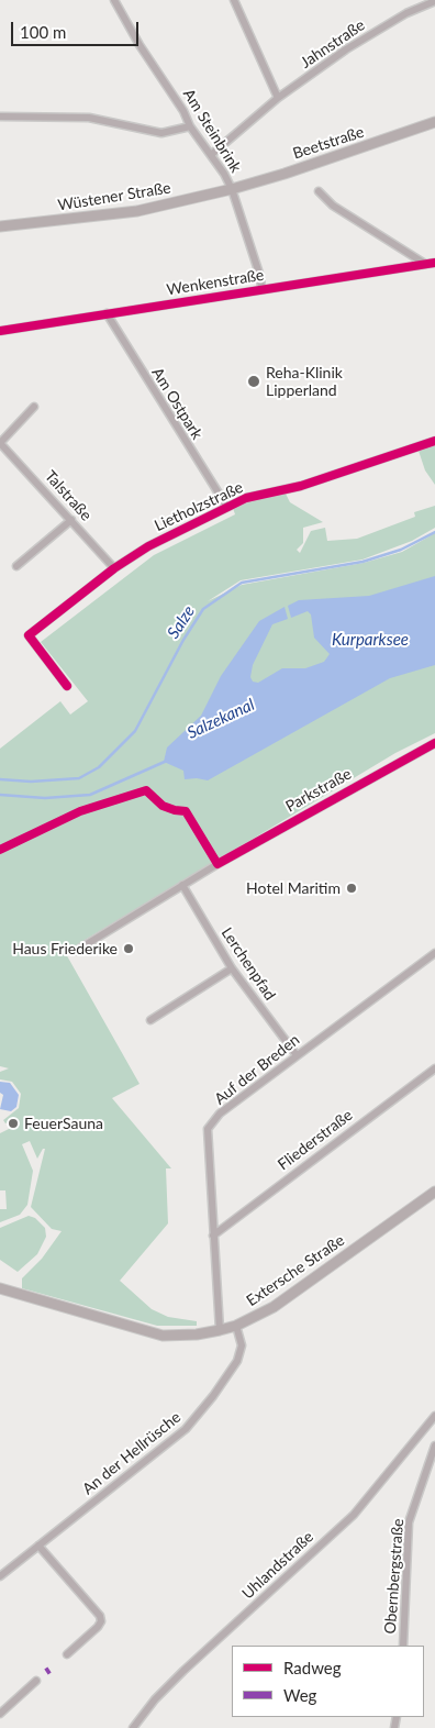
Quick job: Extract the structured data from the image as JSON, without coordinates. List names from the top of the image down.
{
  "streets": {
    "main road": ["Beetstraße", "Wüstener Straße", "Extersche Straße"],
    "street": [
      "Jahnstraße",
      "Am Steinbrink",
      "Wenkenstraße",
      "Am Ostpark",
      "Talstraße",
      "Lietholzstraße",
      "Parkstraße",
      "Lerchenpfad",
      "Auf der Breden",
      "Fliederstraße",
      "An der Hellrüsche",
      "Uhlandstraße",
      "Obernbergstraße"
    ]
  },
  "crossings": [
    ["Jahnstraße", "Am Steinbrink"],
    ["Am Steinbrink", "Beetstraße"],
    ["Am Steinbrink", "Wüstener Straße"],
    ["Am Steinbrink", "Wenkenstraße"],
    ["Beetstraße", "Wüstener Straße"],
    ["Wenkenstraße", "Am Ostpark"],
    ["Am Ostpark", "Lietholzstraße"],
    ["Talstraße", "Lietholzstraße"],
    ["Parkstraße", "Lerchenpfad"],
    ["Lerchenpfad", "Auf der Breden"],
    ["Auf der Breden", "Fliederstraße"],
    ["Auf der Breden", "Extersche Straße"],
    ["Extersche Straße", "An der Hellrüsche"]
  ],
  "water": ["Salze", "Kurparksee", "Salzekanal"],
  "places": [
    "Reha-Klinik Lipperland",
    "Hotel Maritim",
    "Haus Friederike",
    "FeuerSauna"
  ],
  "legend": ["Radweg", "Weg"],
  "scale_bar": "100 m"
}
